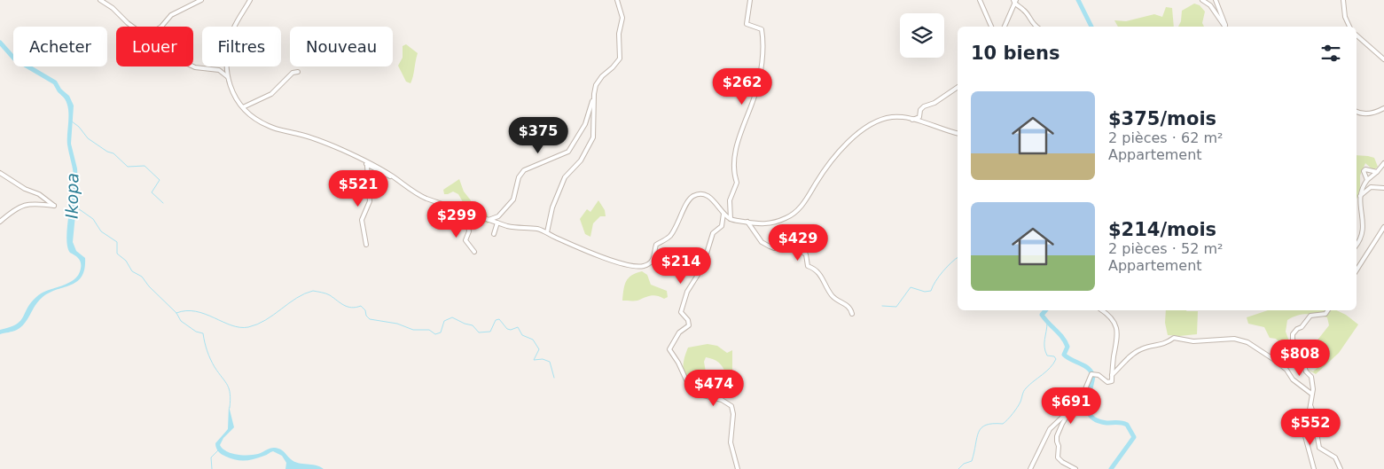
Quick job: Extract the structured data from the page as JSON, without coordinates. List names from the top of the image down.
{
  "water": ["Ikopa"],
  "page": {
    "chip": [
      "Acheter",
      "Louer",
      "Filtres",
      "Nouveau"
    ],
    "heading": "10 biens",
    "price": [
      "$262",
      "$375",
      "$521",
      "$299",
      "$429",
      "$214",
      "$808",
      "$474",
      "$691",
      "$552"
    ],
    "list": [
      {
        "name": "$375/mois",
        "note": "2 pièces · 62 m² · Appartement"
      },
      {
        "name": "$214/mois",
        "note": "2 pièces · 52 m² · Appartement"
      }
    ]
  }
}
